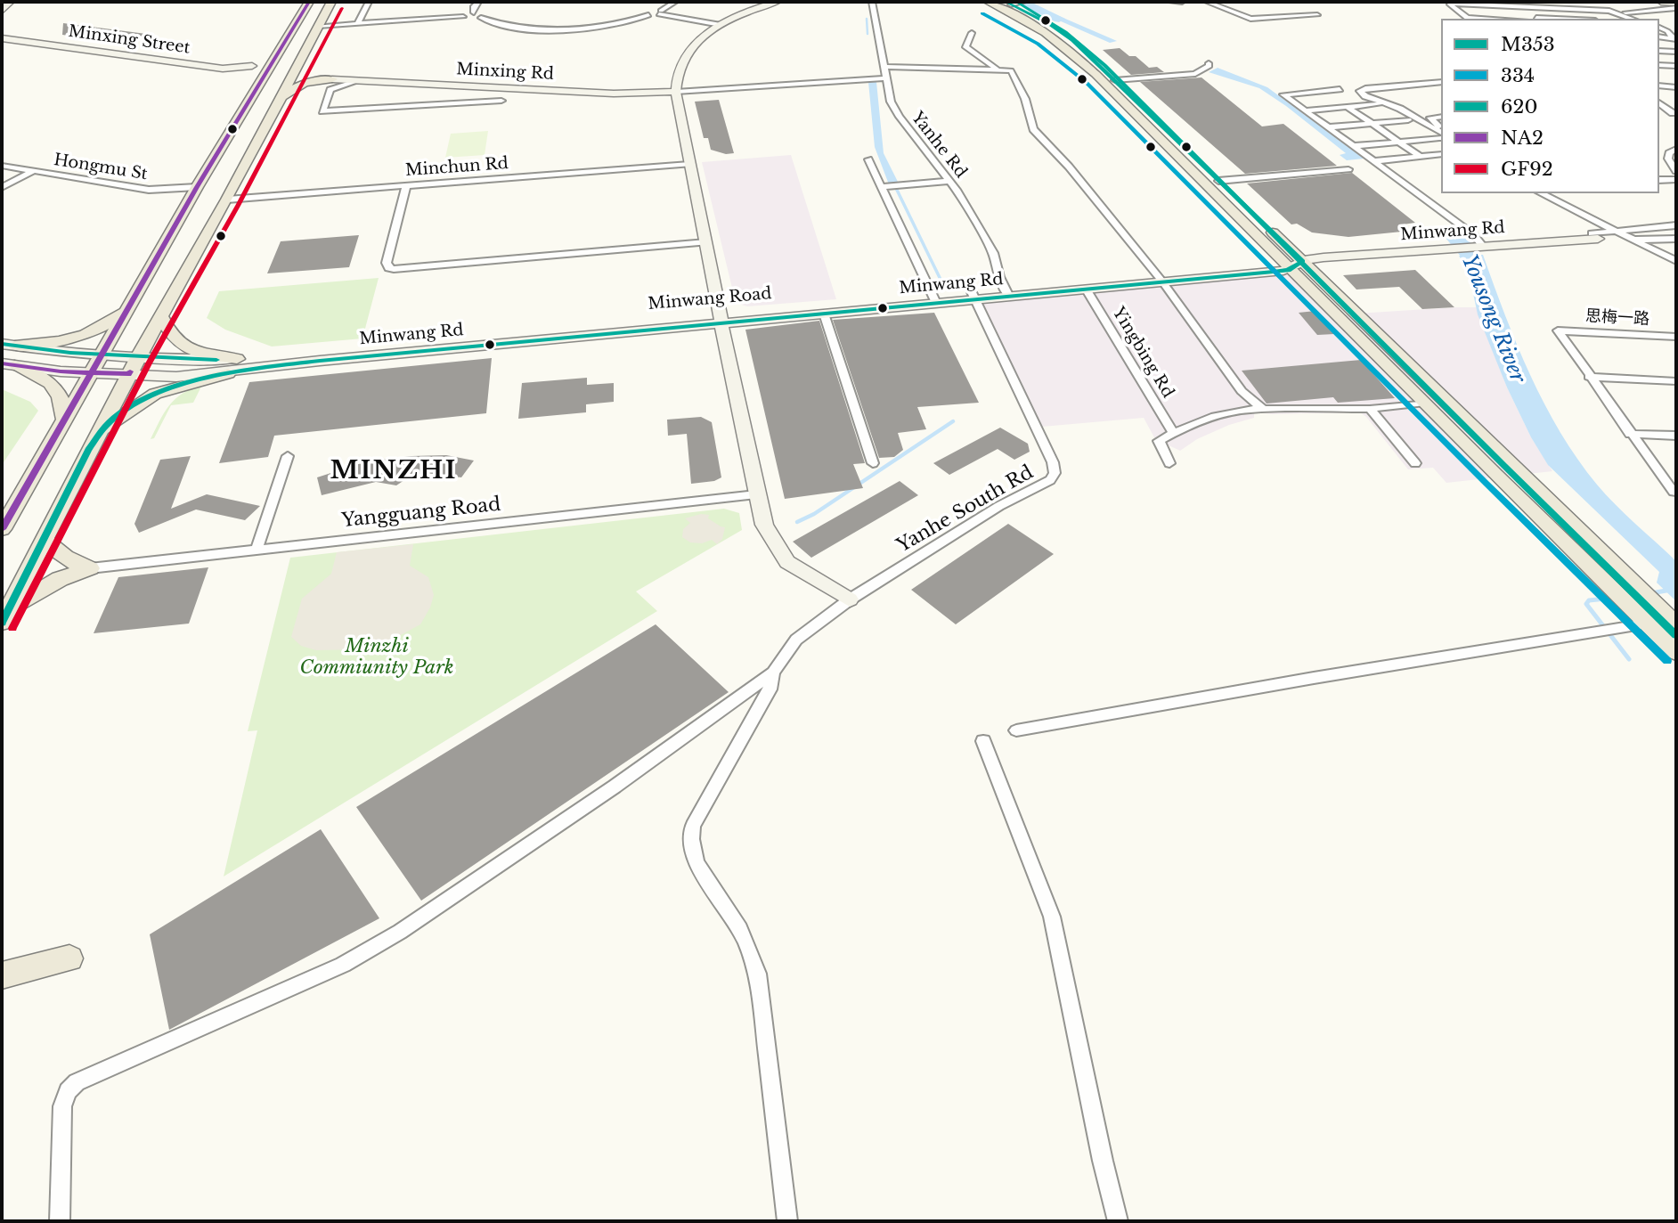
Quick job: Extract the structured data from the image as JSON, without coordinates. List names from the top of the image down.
{
  "streets": {
    "street": [
      "Minxing Street",
      "Minxing Rd",
      "Yanhe Rd",
      "Hongmu St",
      "Minchun Rd",
      "Minwang Rd",
      "Minwang Road",
      "思梅一路",
      "Yingbing Rd",
      "Yanhe South Rd",
      "Yangguang Road"
    ]
  },
  "crossings": [
    ["Yanhe Rd", "Minwang Rd"],
    ["Minwang Rd", "Minwang Road"],
    ["Minwang Rd", "Yingbing Rd"],
    ["Minwang Rd", "Yanhe South Rd"]
  ],
  "districts": ["MINZHI"],
  "water": ["Yousong River"],
  "parks": ["Minzhi Commiunity Park"],
  "lines": [
    "transit line M353",
    "transit line 620",
    "transit line NA2",
    "transit line GF92",
    "transit line 334"
  ],
  "legend": [
    "M353",
    "334",
    "620",
    "NA2",
    "GF92"
  ]
}
